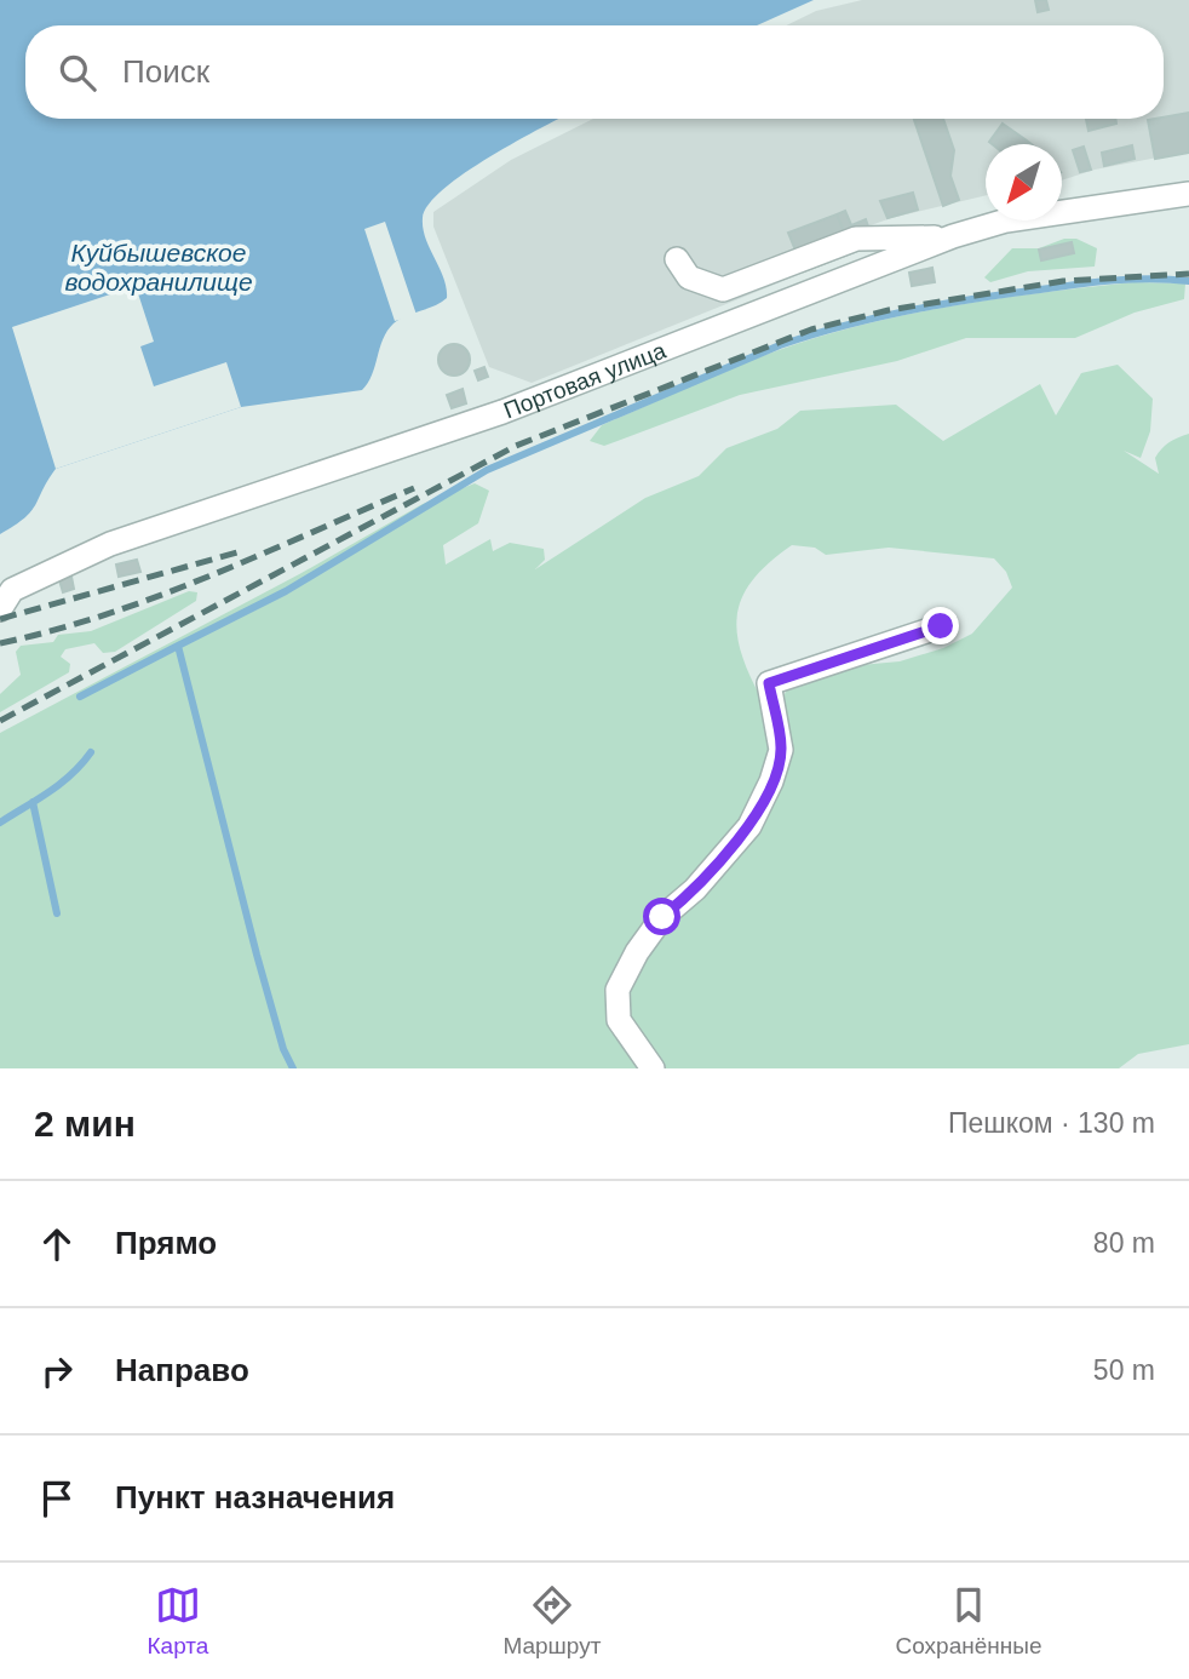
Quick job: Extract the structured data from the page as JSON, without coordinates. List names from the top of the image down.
{
  "streets": {
    "street": ["Портовая улица"]
  },
  "water": ["Куйбышевское водохранилище"],
  "north": "bottom left",
  "page": {
    "search": "Поиск",
    "heading": ["2 мин", "Пешком · 130 m"],
    "list": [
      ["Прямо", "80 m"],
      ["Направо", "50 m"],
      "Пункт назначения"
    ],
    "nav": ["Карта", "Маршрут", "Сохранённые"]
  }
}
